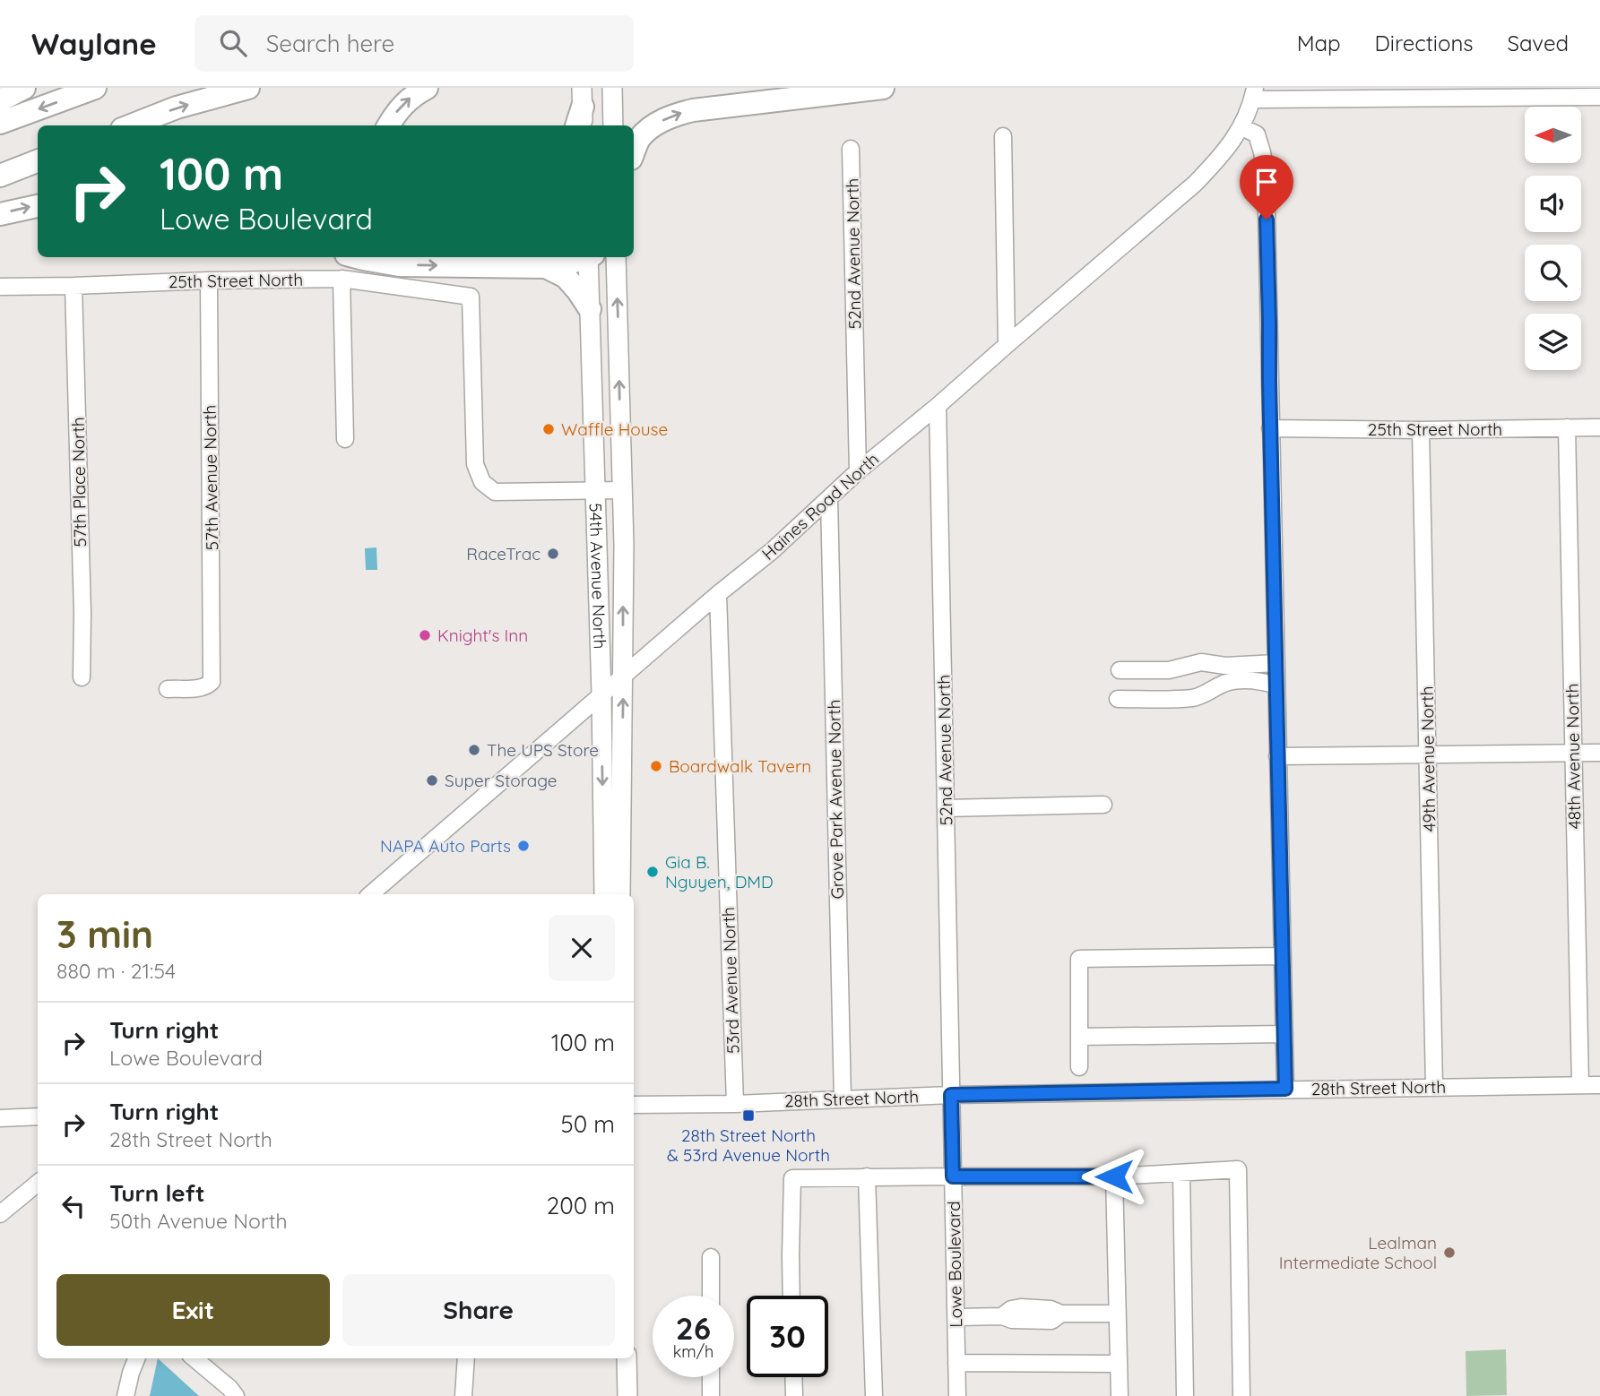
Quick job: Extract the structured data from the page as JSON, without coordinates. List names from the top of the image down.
{
  "streets": {
    "main road": ["54th Avenue North"],
    "street": [
      "52nd Avenue North",
      "25th Street North",
      "57th Avenue North",
      "57th Place North",
      "Haines Road North",
      "48th Avenue North",
      "49th Avenue North",
      "Grove Park Avenue North",
      "53rd Avenue North",
      "28th Street North",
      "Lowe Boulevard"
    ]
  },
  "crossings": [
    ["52nd Avenue North", "Haines Road North"],
    ["52nd Avenue North", "28th Street North"],
    ["52nd Avenue North", "Lowe Boulevard"],
    ["25th Street North", "57th Avenue North"],
    ["25th Street North", "57th Place North"],
    ["25th Street North", "54th Avenue North"],
    ["25th Street North", "48th Avenue North"],
    ["25th Street North", "49th Avenue North"],
    ["Haines Road North", "54th Avenue North"],
    ["Haines Road North", "Grove Park Avenue North"],
    ["Haines Road North", "53rd Avenue North"],
    ["48th Avenue North", "28th Street North"],
    ["49th Avenue North", "28th Street North"],
    ["Grove Park Avenue North", "28th Street North"],
    ["53rd Avenue North", "28th Street North"],
    ["28th Street North", "Lowe Boulevard"]
  ],
  "places": {
    "other": [
      "Waffle House",
      "RaceTrac",
      "Knight's Inn",
      "The UPS Store",
      "Boardwalk Tavern",
      "Super Storage",
      "NAPA Auto Parts",
      "Gia B. Nguyen, DMD",
      "Lealman Intermediate School"
    ],
    "transit": ["28th Street North & 53rd Avenue North"]
  },
  "north": "left",
  "page": {
    "header": "Waylane",
    "search": "Search here",
    "nav": ["Map", "Directions", "Saved"],
    "turn": ["100 m", "Lowe Boulevard"],
    "heading": ["3 min", "880 m · 21:54"],
    "list": [
      {
        "name": "Turn right",
        "note": "Lowe Boulevard",
        "value": "100 m"
      },
      {
        "name": "Turn right",
        "note": "28th Street North",
        "value": "50 m"
      },
      {
        "name": "Turn left",
        "note": "50th Avenue North",
        "value": "200 m"
      }
    ],
    "buttons": ["Exit", "Share"],
    "speed": "26 km/h",
    "limit": "30"
  }
}
